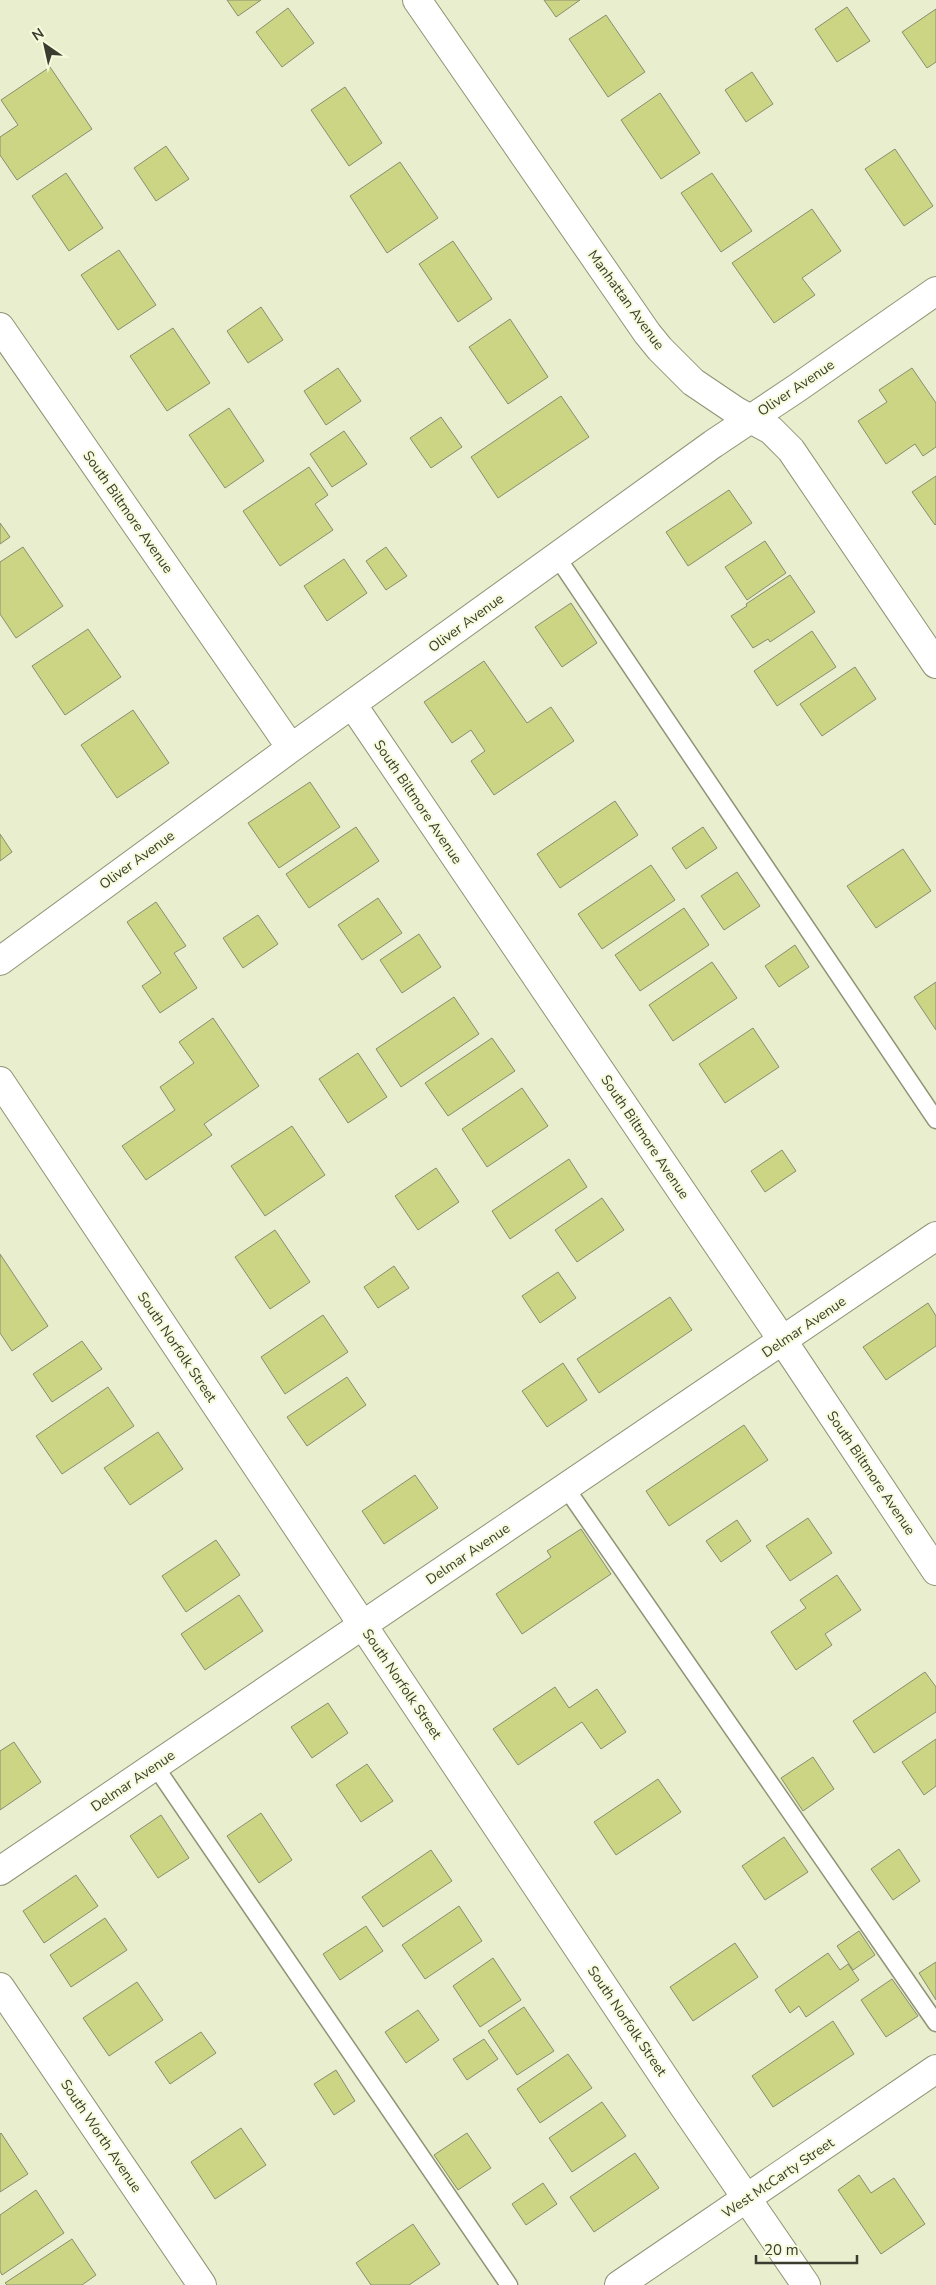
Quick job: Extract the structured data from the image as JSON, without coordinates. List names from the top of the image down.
{
  "streets": {
    "street": [
      "Manhattan Avenue",
      "Oliver Avenue",
      "South Biltmore Avenue",
      "Delmar Avenue",
      "South Norfolk Street",
      "South Worth Avenue",
      "West McCarty Street"
    ]
  },
  "crossings": [
    ["Manhattan Avenue", "Oliver Avenue"],
    ["Oliver Avenue", "South Biltmore Avenue"],
    ["South Biltmore Avenue", "Delmar Avenue"],
    ["Delmar Avenue", "South Norfolk Street"],
    ["South Norfolk Street", "West McCarty Street"]
  ],
  "scale_bar": "20 m",
  "north": "top left"
}
